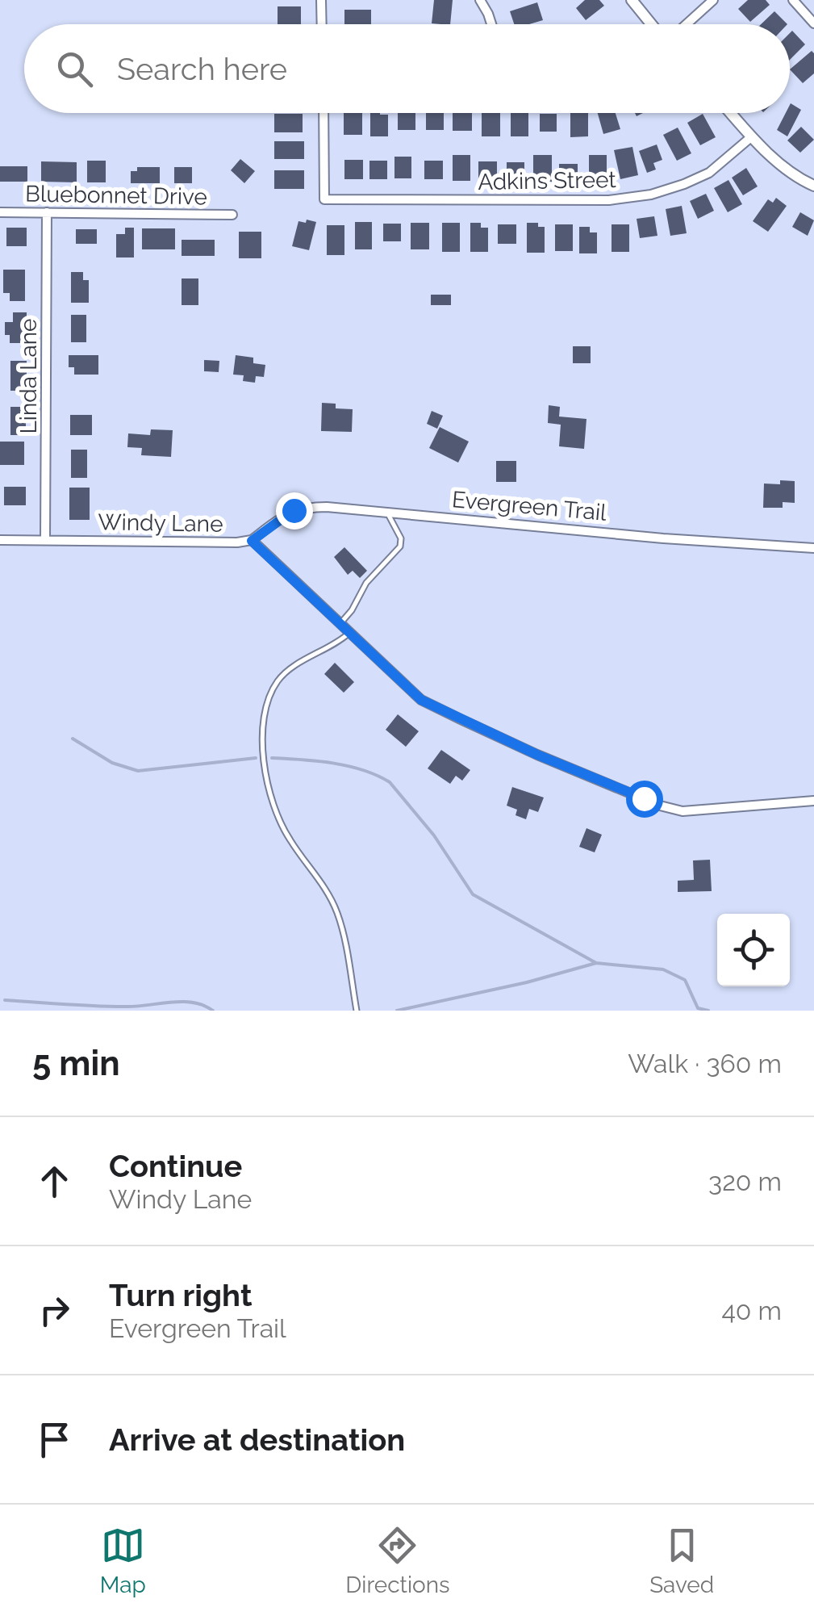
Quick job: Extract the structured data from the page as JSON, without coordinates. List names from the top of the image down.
{
  "streets": {
    "street": [
      "Adkins Street",
      "Bluebonnet Drive",
      "Linda Lane",
      "Evergreen Trail",
      "Windy Lane"
    ]
  },
  "crossings": [
    ["Bluebonnet Drive", "Linda Lane"],
    ["Linda Lane", "Windy Lane"],
    ["Evergreen Trail", "Windy Lane"]
  ],
  "page": {
    "search": "Search here",
    "heading": ["5 min", "Walk · 360 m"],
    "list": [
      ["Continue", "Windy Lane", "320 m"],
      ["Turn right", "Evergreen Trail", "40 m"],
      "Arrive at destination"
    ],
    "nav": ["Map", "Directions", "Saved"]
  }
}
